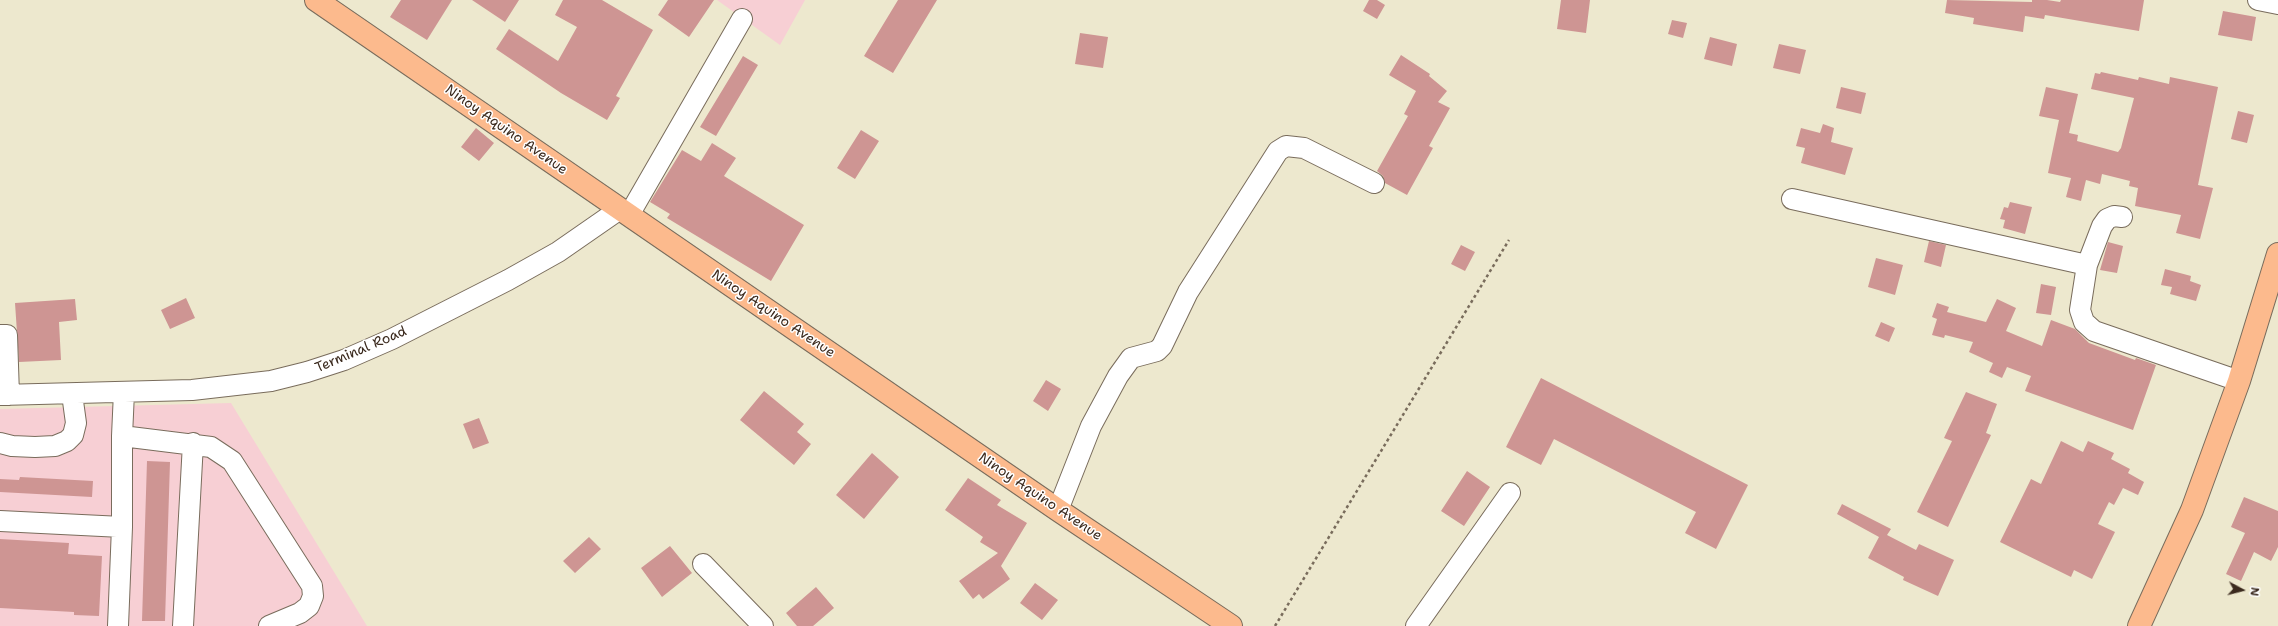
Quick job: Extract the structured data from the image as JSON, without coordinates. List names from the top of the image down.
{
  "streets": {
    "main road": ["Ninoy Aquino Avenue"],
    "street": ["Terminal Road"]
  },
  "crossings": [
    ["Ninoy Aquino Avenue", "Terminal Road"]
  ],
  "north": "right"
}
